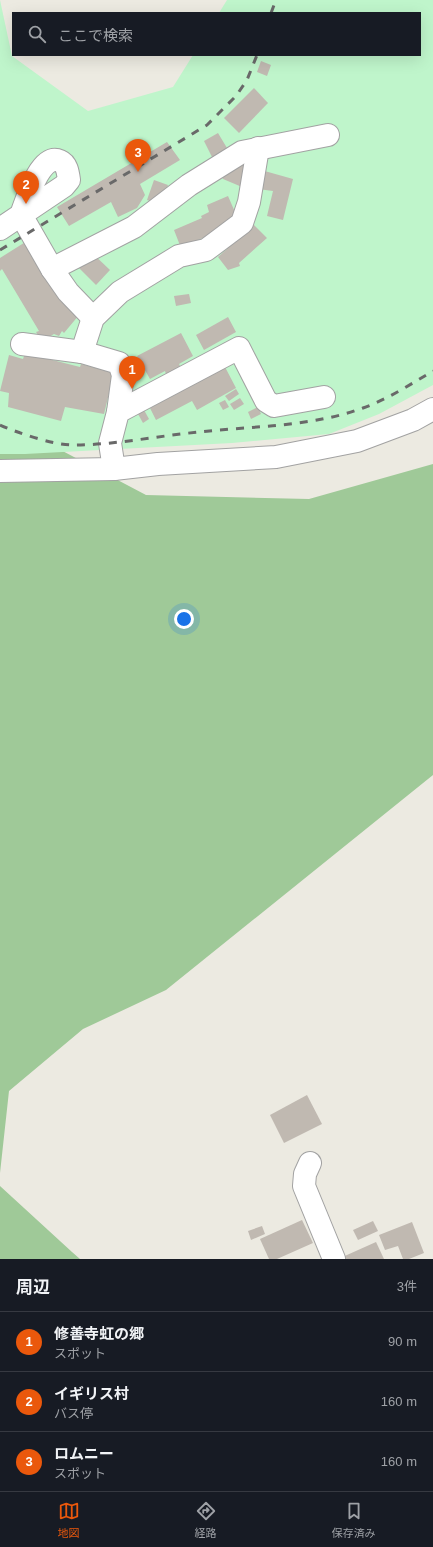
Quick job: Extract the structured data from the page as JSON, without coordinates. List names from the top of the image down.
{
  "page": {
    "search": "ここで検索",
    "pins": ["3", "2", "1"],
    "heading": ["周辺", "3件"],
    "list": [
      {
        "mark": "1",
        "name": "修善寺虹の郷",
        "note": "スポット",
        "value": "90 m"
      },
      {
        "mark": "2",
        "name": "イギリス村",
        "note": "バス停",
        "value": "160 m"
      },
      {
        "mark": "3",
        "name": "ロムニー",
        "note": "スポット",
        "value": "160 m"
      }
    ],
    "nav": ["地図", "経路", "保存済み"]
  }
}
